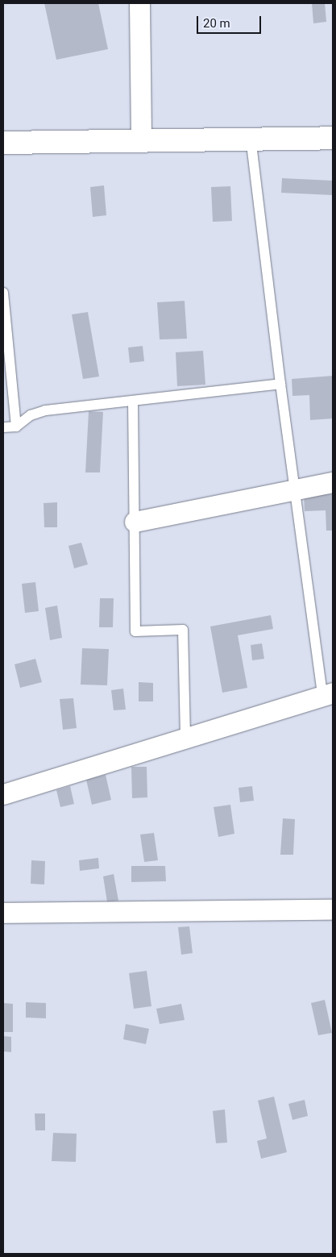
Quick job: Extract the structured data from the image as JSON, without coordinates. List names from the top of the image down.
{
  "scale_bar": "20 m"
}
